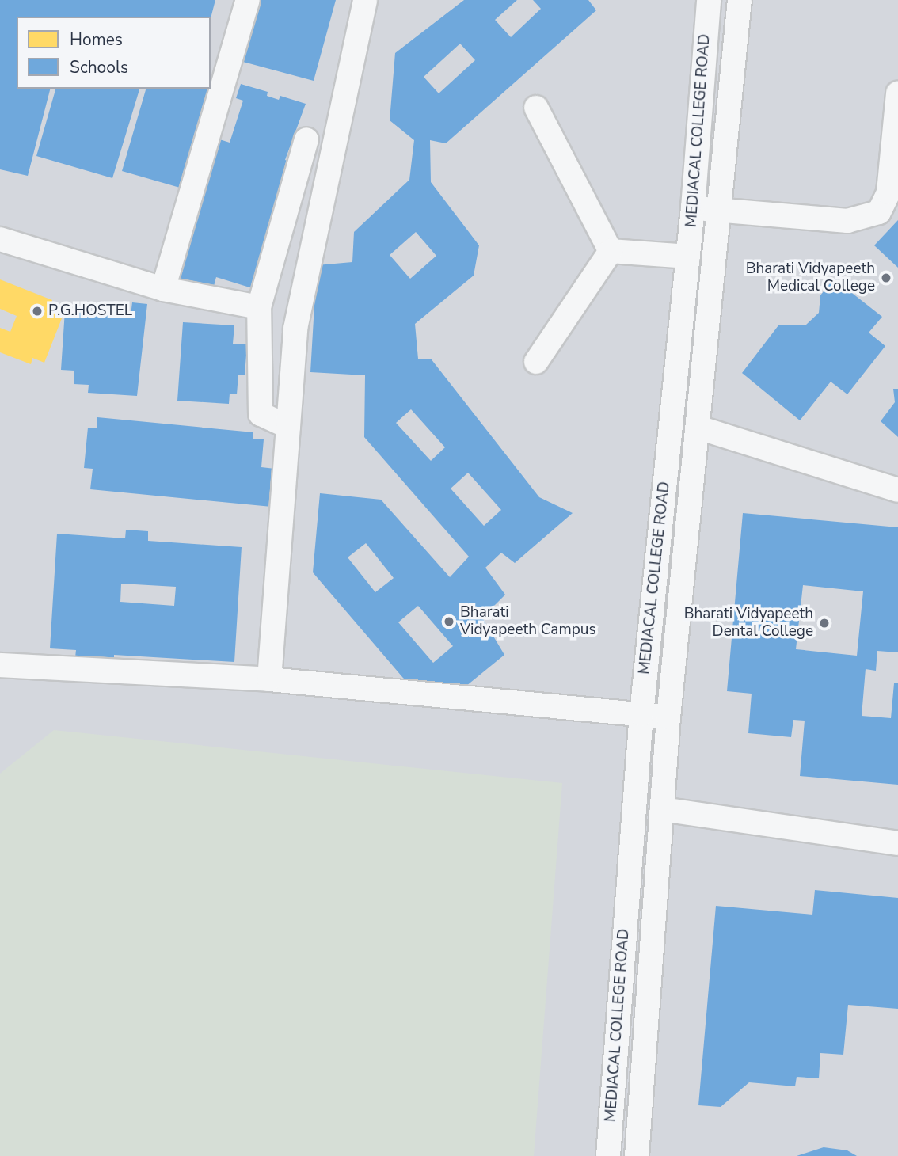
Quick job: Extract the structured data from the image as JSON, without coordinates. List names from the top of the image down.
{
  "streets": {
    "lane": ["MEDIACAL COLLEGE ROAD"]
  },
  "places": [
    "Bharati Vidyapeeth Medical College",
    "P.G.HOSTEL",
    "Bharati Vidyapeeth Campus",
    "Bharati Vidyapeeth Dental College"
  ],
  "legend": ["Homes", "Schools"]
}
